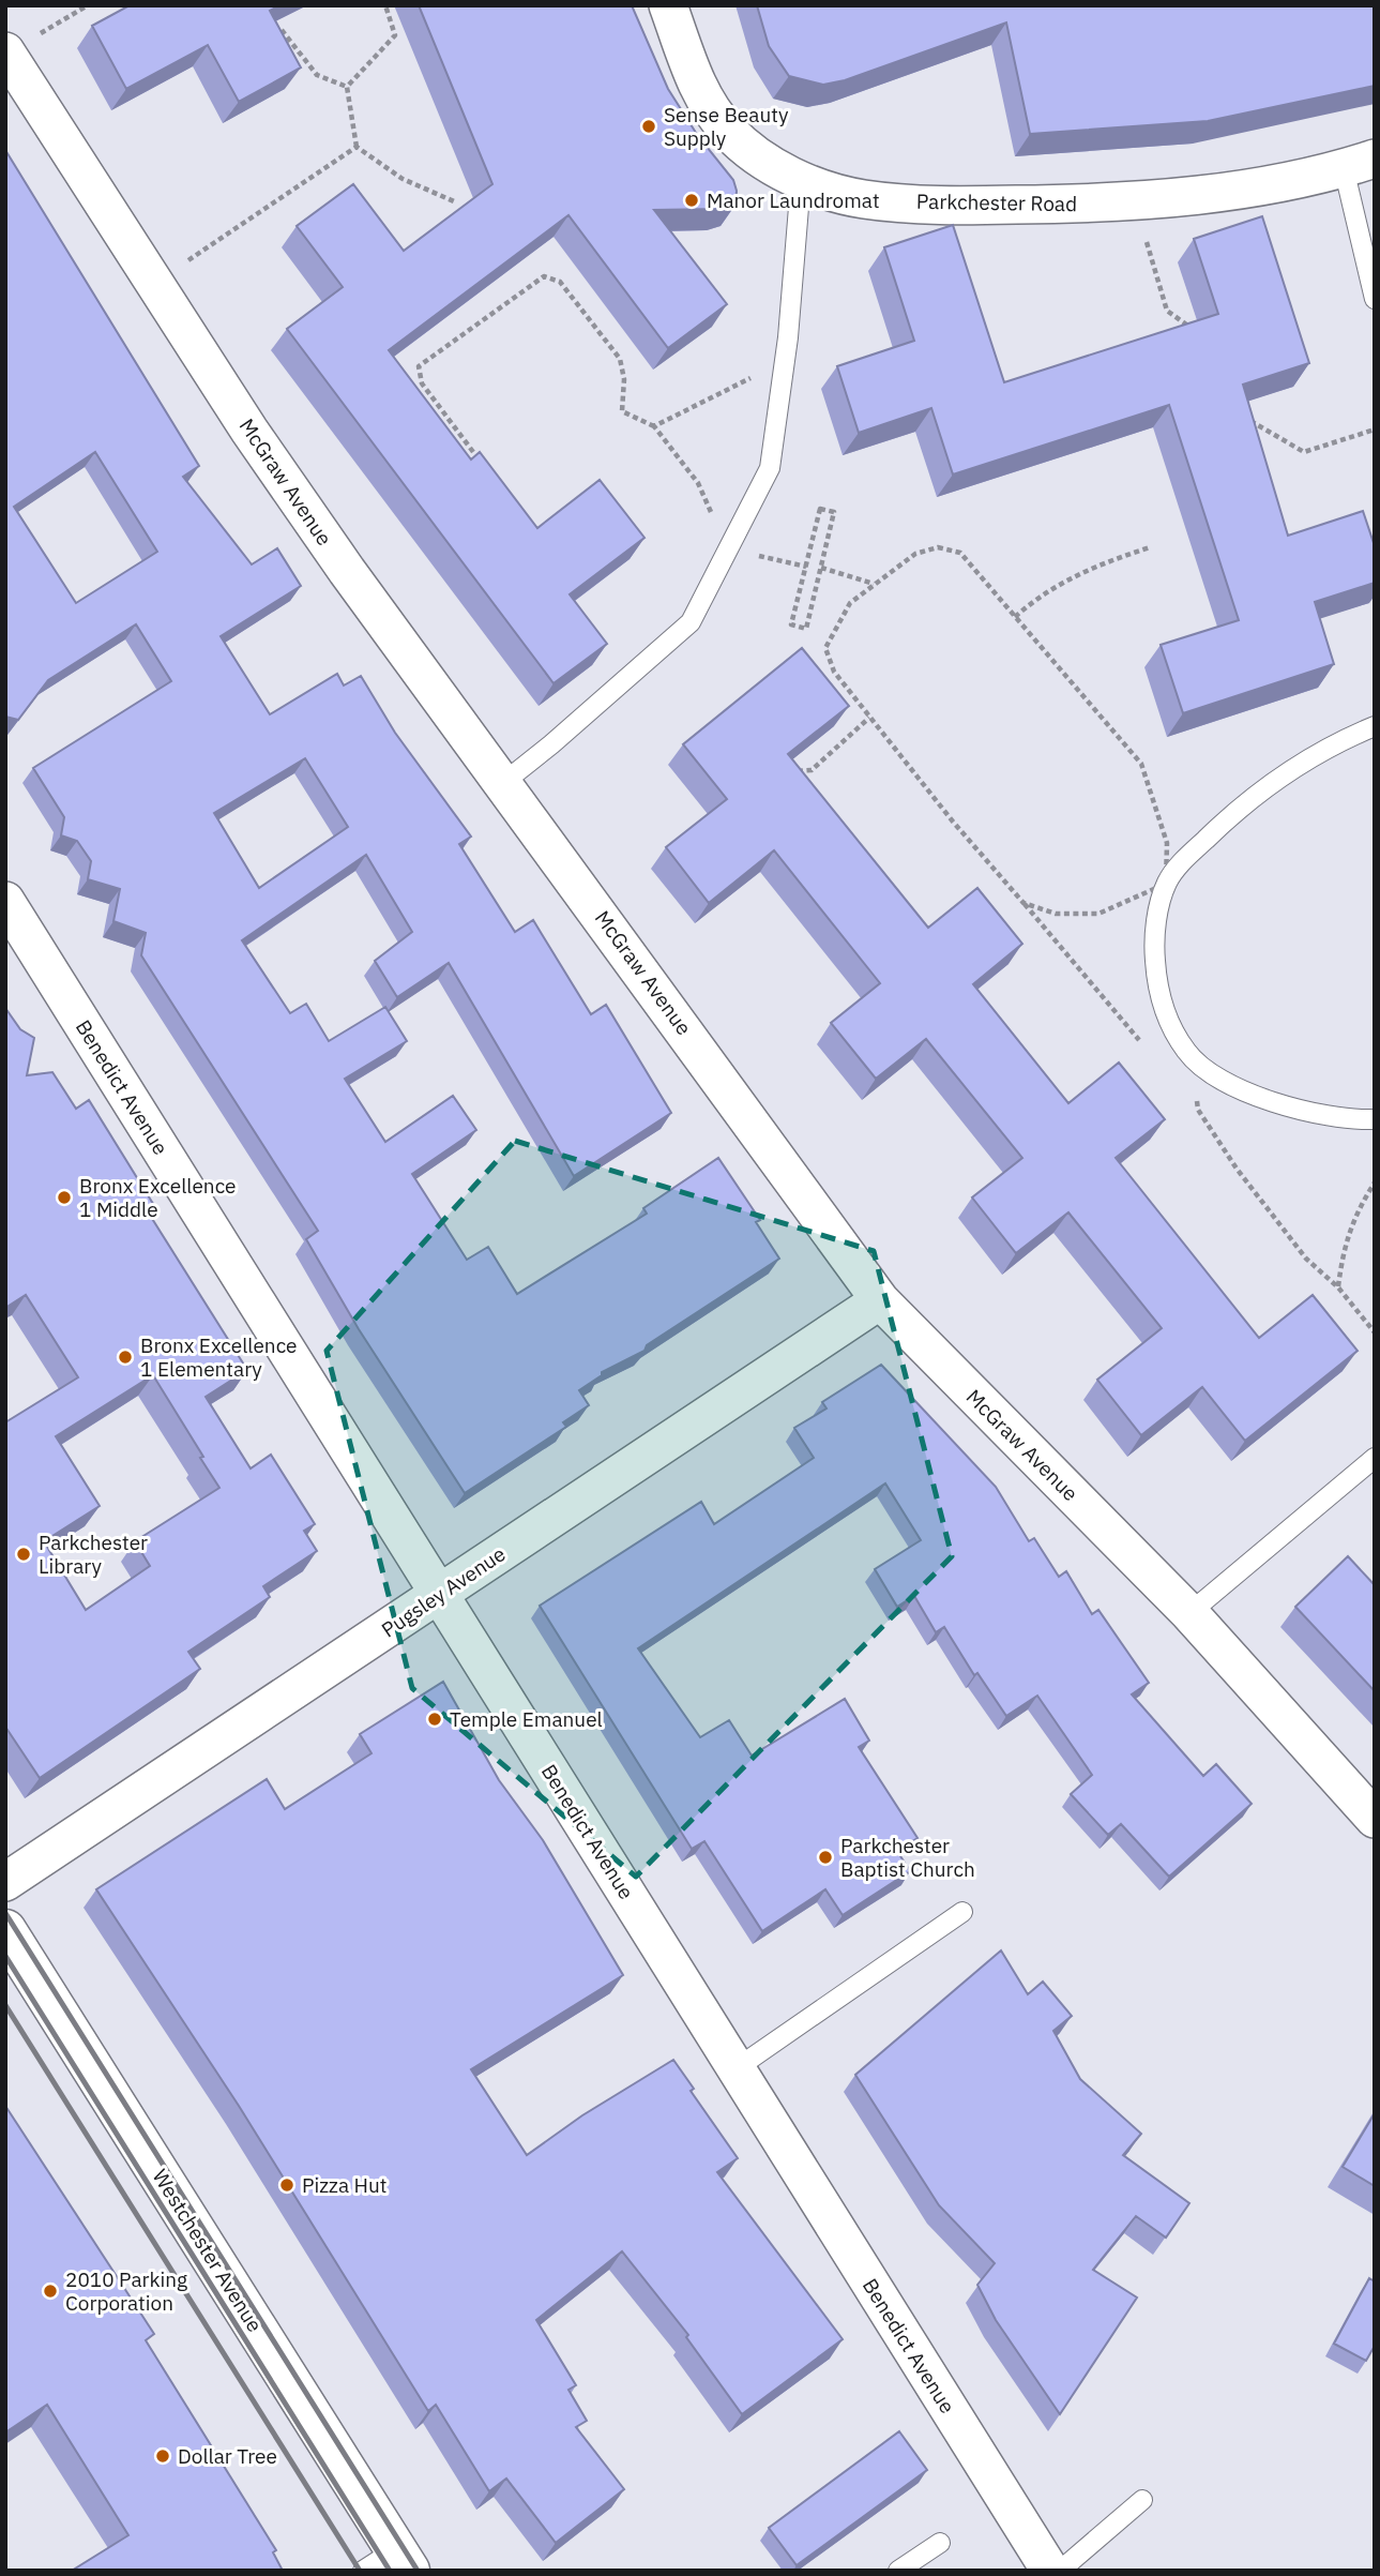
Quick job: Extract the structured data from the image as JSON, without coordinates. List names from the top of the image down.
{
  "streets": {
    "main road": ["Westchester Avenue"],
    "street": [
      "Parkchester Road",
      "McGraw Avenue",
      "Benedict Avenue",
      "Pugsley Avenue"
    ]
  },
  "crossings": [
    ["McGraw Avenue", "Pugsley Avenue"],
    ["Benedict Avenue", "Pugsley Avenue"]
  ],
  "places": [
    "Sense Beauty Supply",
    "Manor Laundromat",
    "Bronx Excellence 1 Middle",
    "Bronx Excellence 1 Elementary",
    "Parkchester Library",
    "Temple Emanuel",
    "Parkchester Baptist Church",
    "Pizza Hut",
    "2010 Parking Corporation",
    "Dollar Tree"
  ]
}
